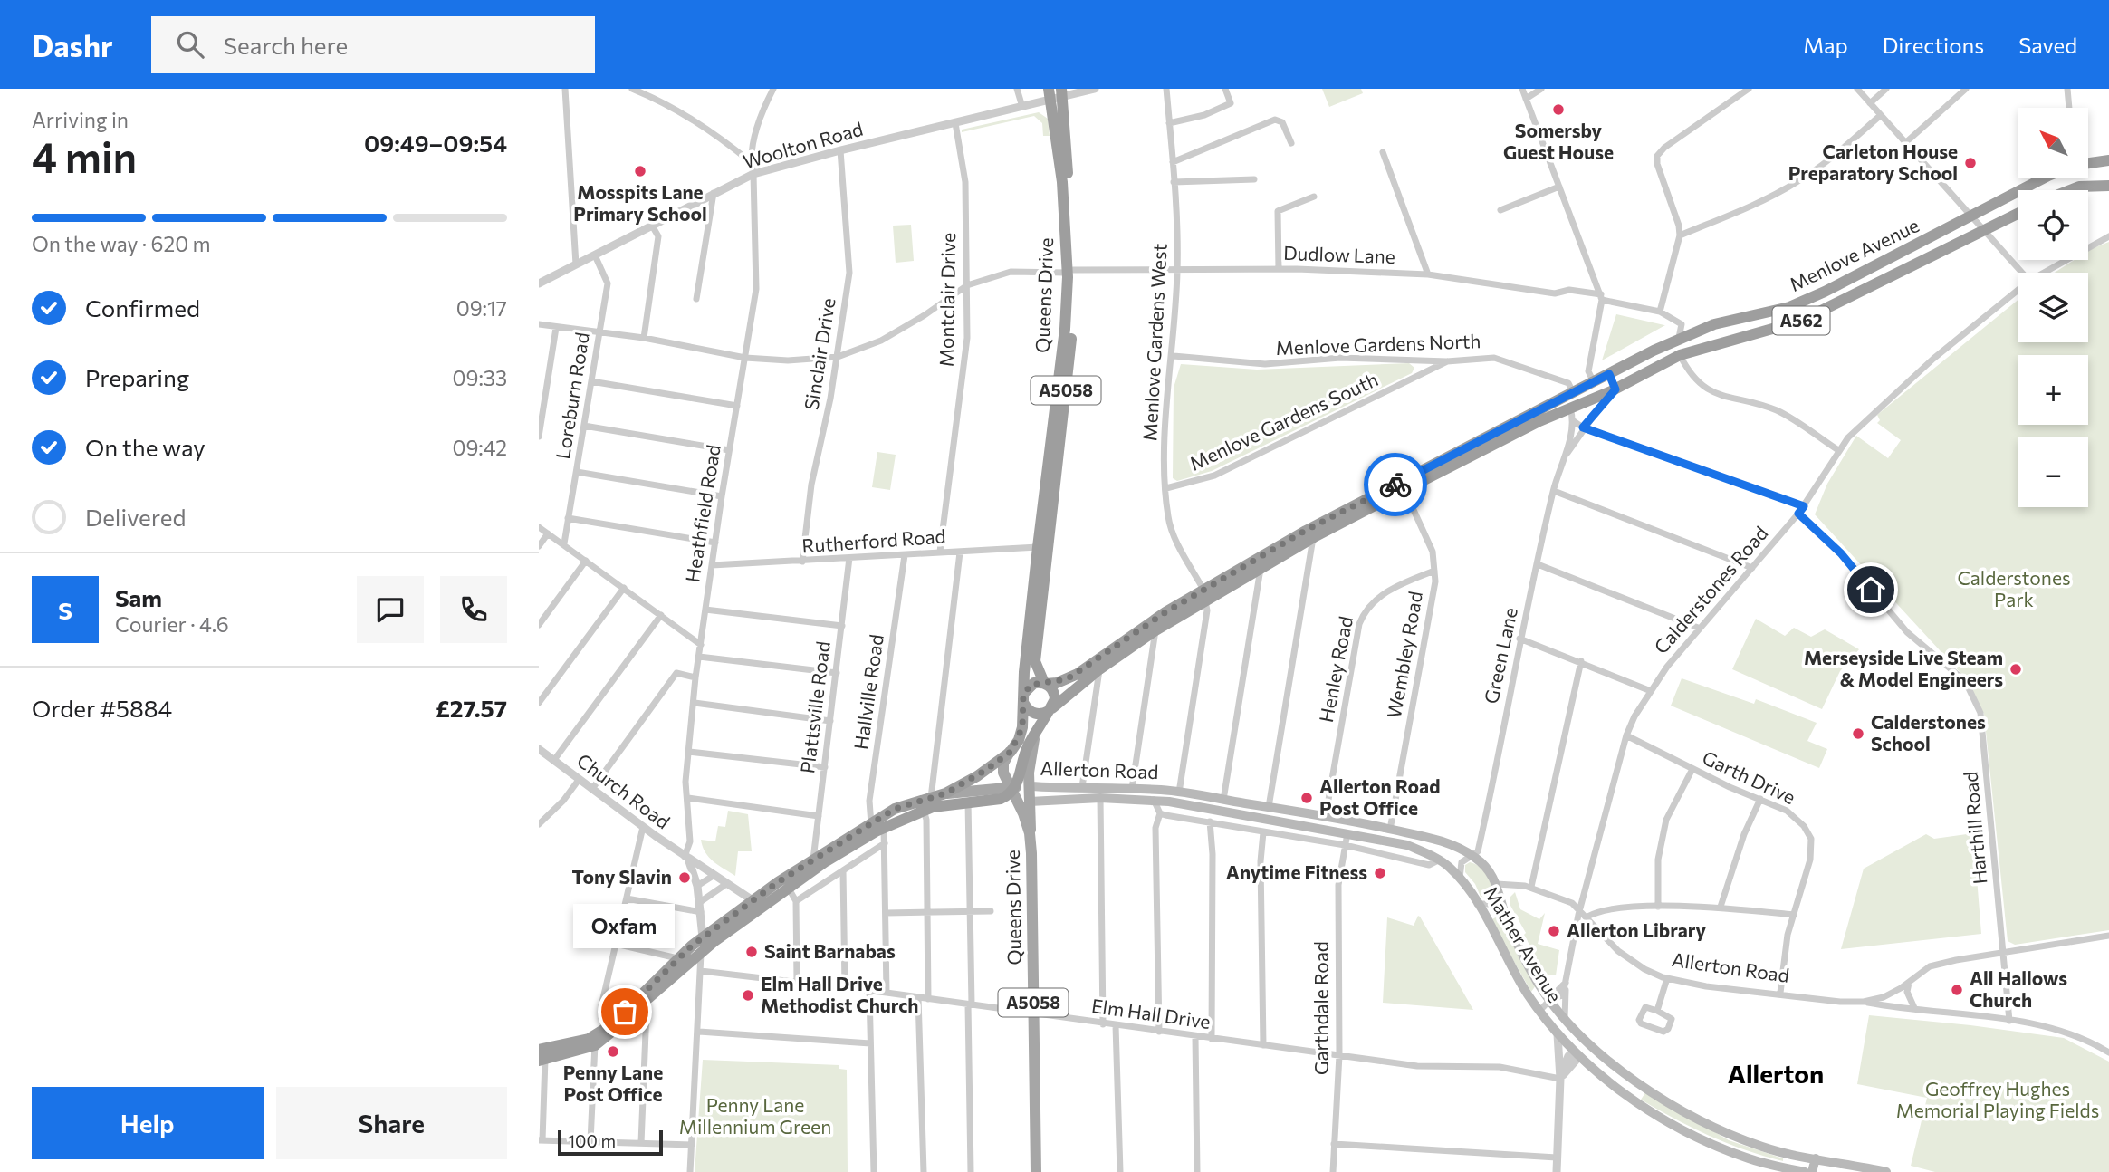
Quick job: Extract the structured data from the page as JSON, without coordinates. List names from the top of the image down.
{
  "streets": {
    "highway": [
      "Menlove Avenue",
      "Queens Drive",
      "A562",
      "A5058",
      "Allerton Road"
    ],
    "main road": ["Mather Avenue"],
    "street": [
      "Woolton Road",
      "Dudlow Lane",
      "Montclair Drive",
      "Menlove Gardens West",
      "Menlove Gardens North",
      "Sinclair Drive",
      "Loreburn Road",
      "Menlove Gardens South",
      "Heathfield Road",
      "Rutherford Road",
      "Calderstones Road",
      "Wembley Road",
      "Green Lane",
      "Henley Road",
      "Hallville Road",
      "Plattsville Road",
      "Garth Drive",
      "Church Road",
      "Harthill Road",
      "Garthdale Road",
      "Elm Hall Drive"
    ]
  },
  "crossings": [
    ["Woolton Road", "Queens Drive"],
    ["Woolton Road", "Montclair Drive"],
    ["Woolton Road", "Sinclair Drive"],
    ["Woolton Road", "Loreburn Road"],
    ["Woolton Road", "Heathfield Road"],
    ["Dudlow Lane", "Queens Drive"],
    ["Dudlow Lane", "Montclair Drive"],
    ["Dudlow Lane", "Menlove Gardens West"],
    ["Dudlow Lane", "Sinclair Drive"],
    ["Dudlow Lane", "Loreburn Road"],
    ["Dudlow Lane", "Heathfield Road"],
    ["Menlove Avenue", "Queens Drive"],
    ["Menlove Avenue", "A562"],
    ["Menlove Avenue", "Menlove Gardens West"],
    ["Menlove Avenue", "Menlove Gardens North"],
    ["Menlove Avenue", "Wembley Road"],
    ["Menlove Avenue", "Green Lane"],
    ["Queens Drive", "A562"],
    ["Queens Drive", "Rutherford Road"],
    ["Queens Drive", "Allerton Road"],
    ["Queens Drive", "Elm Hall Drive"],
    ["Montclair Drive", "Rutherford Road"],
    ["Menlove Gardens West", "Menlove Gardens North"],
    ["Menlove Gardens West", "Menlove Gardens South"],
    ["Menlove Gardens North", "Menlove Gardens South"],
    ["Sinclair Drive", "Rutherford Road"],
    ["Heathfield Road", "Rutherford Road"],
    ["Heathfield Road", "Church Road"],
    ["Rutherford Road", "Hallville Road"],
    ["Rutherford Road", "Plattsville Road"],
    ["Calderstones Road", "Allerton Road"],
    ["Calderstones Road", "Garth Drive"],
    ["Calderstones Road", "Harthill Road"],
    ["Calderstones Road", "Mather Avenue"],
    ["Wembley Road", "Henley Road"],
    ["Wembley Road", "Allerton Road"],
    ["Green Lane", "Mather Avenue"],
    ["Henley Road", "Allerton Road"],
    ["Hallville Road", "Allerton Road"],
    ["Hallville Road", "Elm Hall Drive"],
    ["Plattsville Road", "Allerton Road"],
    ["Allerton Road", "Garth Drive"],
    ["Allerton Road", "Church Road"],
    ["Allerton Road", "Harthill Road"],
    ["Allerton Road", "Mather Avenue"],
    ["Allerton Road", "Garthdale Road"],
    ["Garthdale Road", "Elm Hall Drive"]
  ],
  "districts": ["Allerton"],
  "parks": ["Calderstones Park", "Geoffrey Hughes Memorial Playing Fields", "Penny Lane Millennium Green"],
  "places": [
    "Somersby Guest House",
    "Carleton House Preparatory School",
    "Mosspits Lane Primary School",
    "Merseyside Live Steam & Model Engineers",
    "Calderstones School",
    "Allerton Road Post Office",
    "Anytime Fitness",
    "Tony Slavin",
    "Allerton Library",
    "Saint Barnabas",
    "All Hallows Church",
    "Elm Hall Drive Methodist Church",
    "Oxfam",
    "Penny Lane Post Office"
  ],
  "scale_bar": "100 m",
  "north": "top left",
  "page": {
    "header": "Dashr",
    "search": "Search here",
    "nav": ["Map", "Directions", "Saved"],
    "heading": ["4 min", "Arriving in", "09:49–09:54"],
    "panel": [
      "Sam",
      "Courier · 4.6",
      "Order #5884",
      "£27.57"
    ],
    "map_buttons": ["+", "−"],
    "bar": "On the way · 620 m",
    "list": [
      ["Confirmed", "09:17"],
      ["Preparing", "09:33"],
      ["On the way", "09:42"],
      "Delivered"
    ],
    "round": "S",
    "bubble": "Oxfam",
    "buttons": ["Help", "Share"],
    "scale": "100 m"
  }
}
